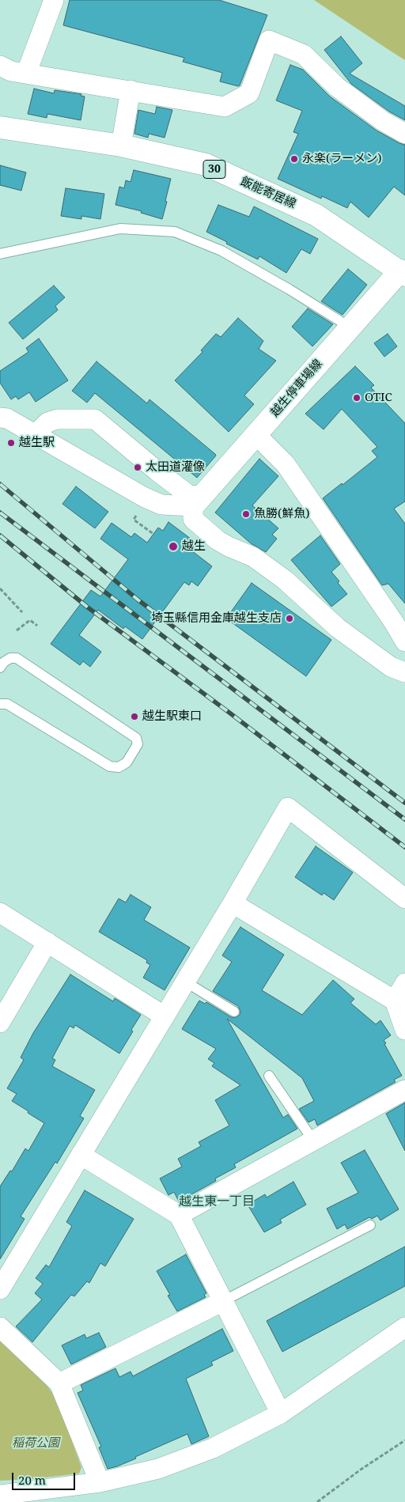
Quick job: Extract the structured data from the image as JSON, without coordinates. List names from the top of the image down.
{
  "streets": {
    "main road": ["30", "飯能寄居線", "越生停車場線"]
  },
  "crossings": [
    ["飯能寄居線", "越生停車場線"]
  ],
  "districts": ["越生東一丁目"],
  "parks": ["稲荷公園"],
  "places": [
    "永楽(ラーメン)",
    "OTIC",
    "越生駅",
    "太田道灌像",
    "魚勝(鮮魚)",
    "越生",
    "埼玉縣信用金庫越生支店",
    "越生駅東口"
  ],
  "scale_bar": "20 m"
}
